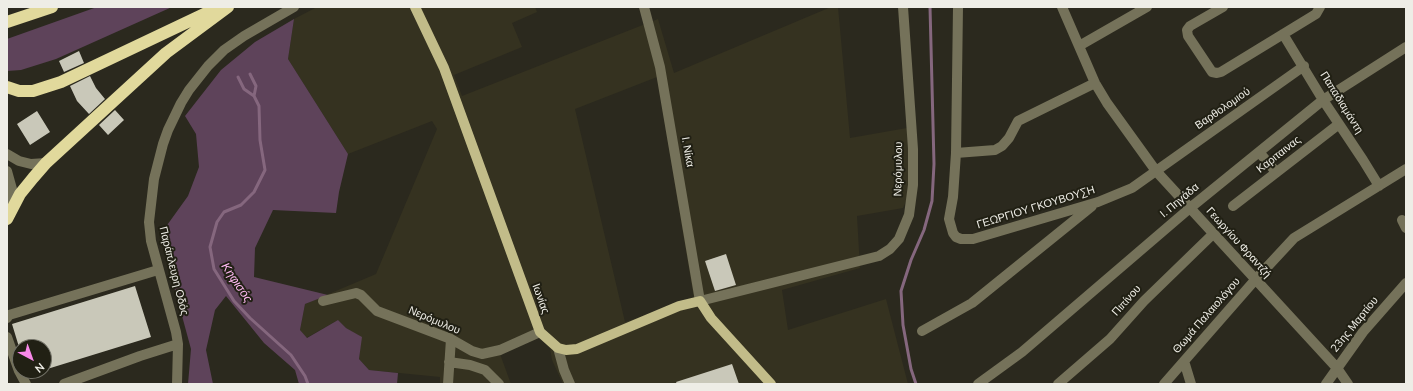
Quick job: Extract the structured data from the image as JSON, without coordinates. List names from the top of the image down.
{
  "streets": {
    "main road": ["Ιωνίας"],
    "street": [
      "Παπαδιαμάντη",
      "Βαρθολομιού",
      "Ι. Νίκα",
      "Καριταινας",
      "Νερόμυλου",
      "Ι. Πηγάδα",
      "ΓΕΩΡΓΙΟΥ ΓΚΟΥΒΟΥΣΗ",
      "Γεωργίου Φραντζή",
      "Παράπλευρη Οδός",
      "Πιπίνου",
      "Θωμά Παλαιολόγου",
      "23ης Μαρτίου"
    ]
  },
  "crossings": [
    ["Παπαδιαμάντη", "Βαρθολομιού"],
    ["Παπαδιαμάντη", "Καριταινας"],
    ["Παπαδιαμάντη", "Ι. Πηγάδα"],
    ["Παπαδιαμάντη", "Θωμά Παλαιολόγου"],
    ["Βαρθολομιού", "ΓΕΩΡΓΙΟΥ ΓΚΟΥΒΟΥΣΗ"],
    ["Βαρθολομιού", "Γεωργίου Φραντζή"],
    ["Ι. Νίκα", "Νερόμυλου"],
    ["Νερόμυλου", "Ιωνίας"],
    ["Ι. Πηγάδα", "Γεωργίου Φραντζή"],
    ["ΓΕΩΡΓΙΟΥ ΓΚΟΥΒΟΥΣΗ", "Γεωργίου Φραντζή"],
    ["Γεωργίου Φραντζή", "Πιπίνου"],
    ["Γεωργίου Φραντζή", "Θωμά Παλαιολόγου"],
    ["Γεωργίου Φραντζή", "23ης Μαρτίου"]
  ],
  "water": ["Κηφισός"],
  "north": "bottom right"
}
